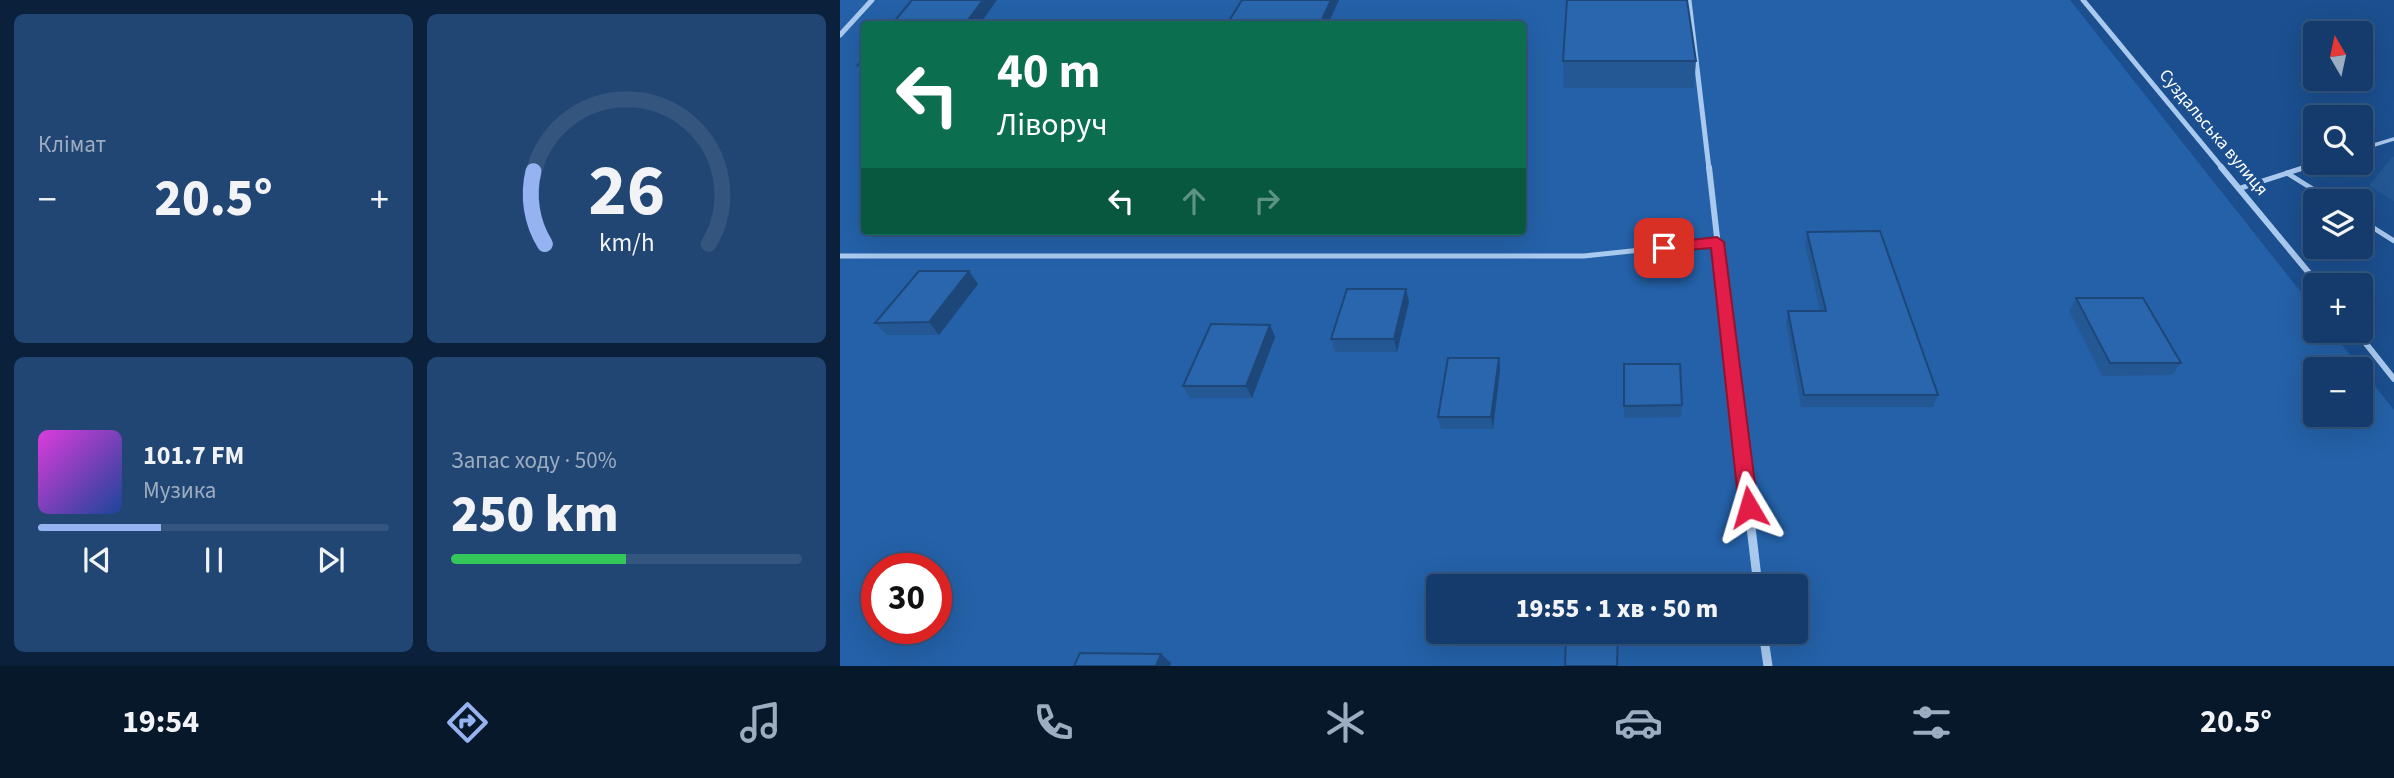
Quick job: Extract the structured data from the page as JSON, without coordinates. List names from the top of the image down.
{
  "streets": {
    "street": ["Суздальська вулиця"]
  },
  "north": "top",
  "page": {
    "tile": [
      "Клімат",
      ["Запас ходу · 50%", "250 km"]
    ],
    "map_buttons": ["+", "−"],
    "turn": ["40 m", "Ліворуч"],
    "heat": ["−", "20.5°", "+"],
    "song": ["101.7 FM", "Музика"],
    "limit": "30",
    "trip": "19:55 · 1 хв · 50 m",
    "tabs": ["19:54", "20.5°"],
    "gauge": ["26", "km/h"]
  }
}
